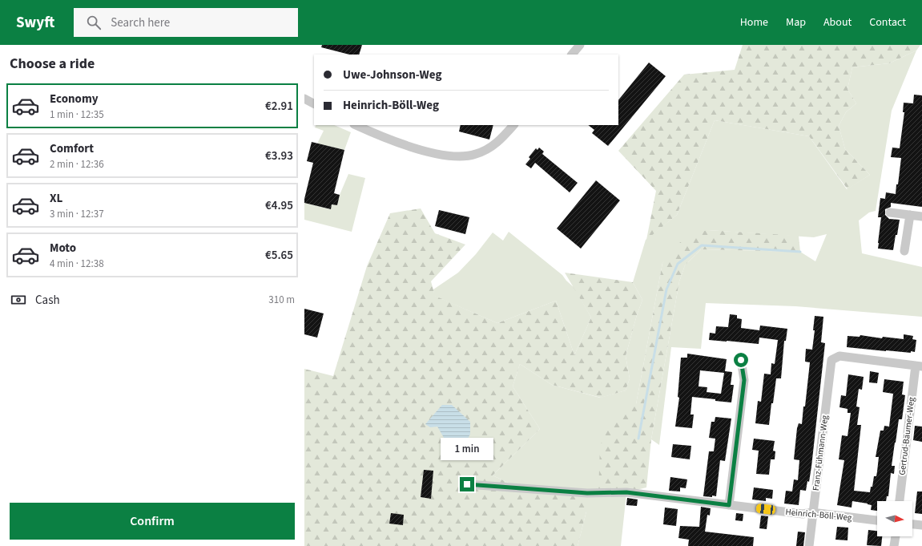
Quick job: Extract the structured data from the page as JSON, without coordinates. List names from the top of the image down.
{
  "streets": {
    "street": ["Gertrud-Bäumer-Weg", "Franz-Fühmann-Weg", "Heinrich-Böll-Weg"]
  },
  "crossings": [
    ["Gertrud-Bäumer-Weg", "Franz-Fühmann-Weg"],
    ["Franz-Fühmann-Weg", "Heinrich-Böll-Weg"]
  ],
  "north": "right",
  "page": {
    "header": "Swyft",
    "search": "Search here",
    "nav": [
      "Home",
      "Map",
      "About",
      "Contact"
    ],
    "heading": "Choose a ride",
    "banner": ["Uwe-Johnson-Weg", "Heinrich-Böll-Weg"],
    "list": [
      {
        "name": "Economy",
        "note": "1 min · 12:35",
        "value": "€2.91"
      },
      {
        "name": "Comfort",
        "note": "2 min · 12:36",
        "value": "€3.93"
      },
      {
        "name": "XL",
        "note": "3 min · 12:37",
        "value": "€4.95"
      },
      {
        "name": "Moto",
        "note": "4 min · 12:38",
        "value": "€5.65"
      }
    ],
    "pay": ["Cash", "310 m"],
    "bubble": "1 min",
    "buttons": "Confirm"
  }
}
